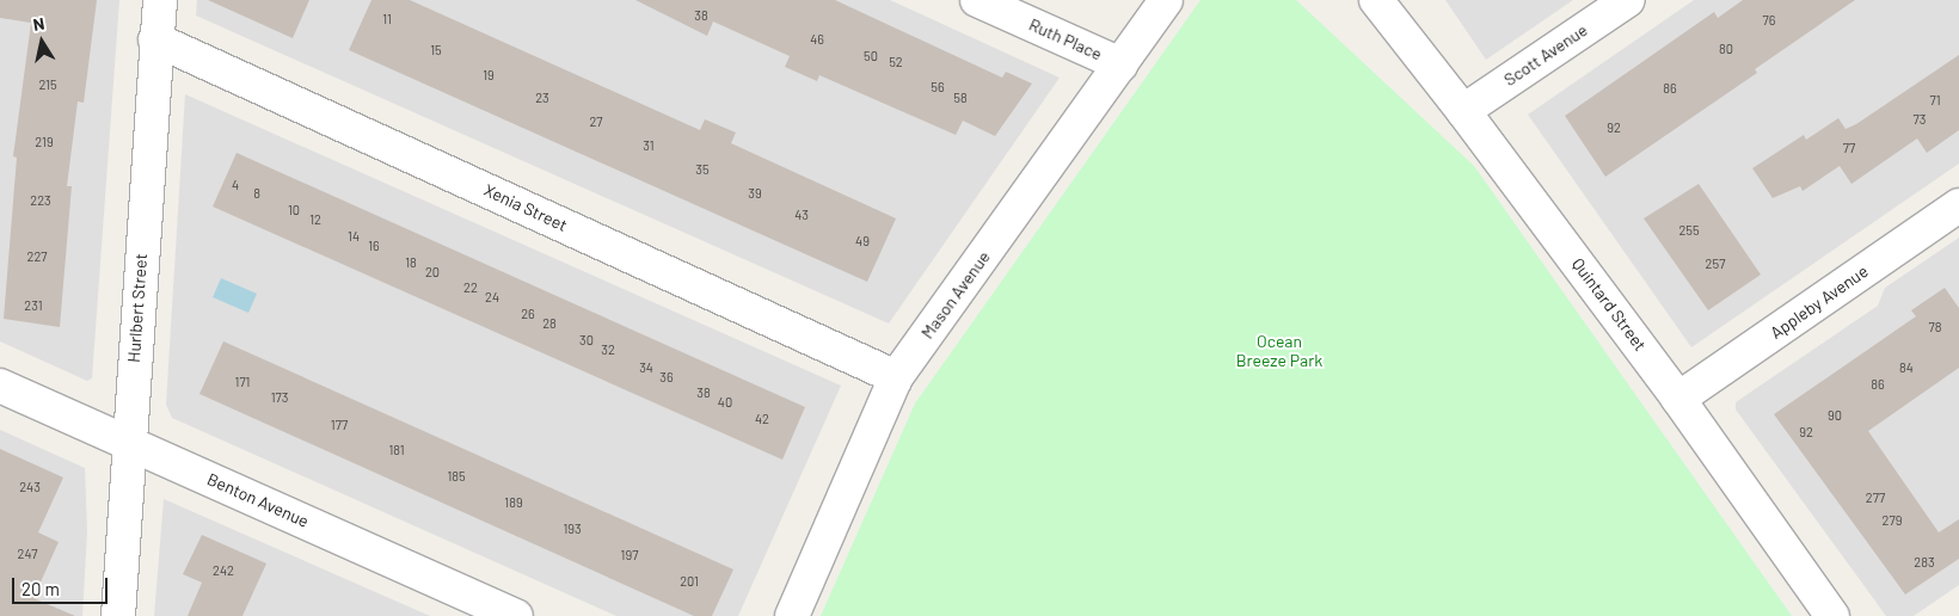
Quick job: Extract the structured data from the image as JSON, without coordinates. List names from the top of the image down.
{
  "streets": {
    "street": [
      "Ruth Place",
      "Scott Avenue",
      "Xenia Street",
      "Mason Avenue",
      "Appleby Avenue",
      "Quintard Street",
      "Hurlbert Street",
      "Benton Avenue"
    ]
  },
  "crossings": [
    ["Ruth Place", "Mason Avenue"],
    ["Scott Avenue", "Quintard Street"],
    ["Xenia Street", "Mason Avenue"],
    ["Xenia Street", "Hurlbert Street"],
    ["Appleby Avenue", "Quintard Street"],
    ["Hurlbert Street", "Benton Avenue"]
  ],
  "parks": ["Ocean Breeze Park"],
  "house_numbers": [
    "38",
    "11",
    "76",
    "46",
    "80",
    "15",
    "50",
    "52",
    "19",
    "215",
    "56",
    "86",
    "23",
    "58",
    "71",
    "73",
    "27",
    "92",
    "219",
    "31",
    "77",
    "35",
    "4",
    "8",
    "39",
    "223",
    "10",
    "43",
    "12",
    "255",
    "14",
    "49",
    "16",
    "227",
    "18",
    "257",
    "20",
    "22",
    "24",
    "231",
    "26",
    "28",
    "78",
    "30",
    "32",
    "34",
    "84",
    "36",
    "171",
    "86",
    "38",
    "173",
    "40",
    "90",
    "42",
    "177",
    "92",
    "181",
    "185",
    "243",
    "277",
    "189",
    "279",
    "193",
    "247",
    "197",
    "283",
    "242",
    "201"
  ],
  "scale_bar": "20 m",
  "north": "top"
}
